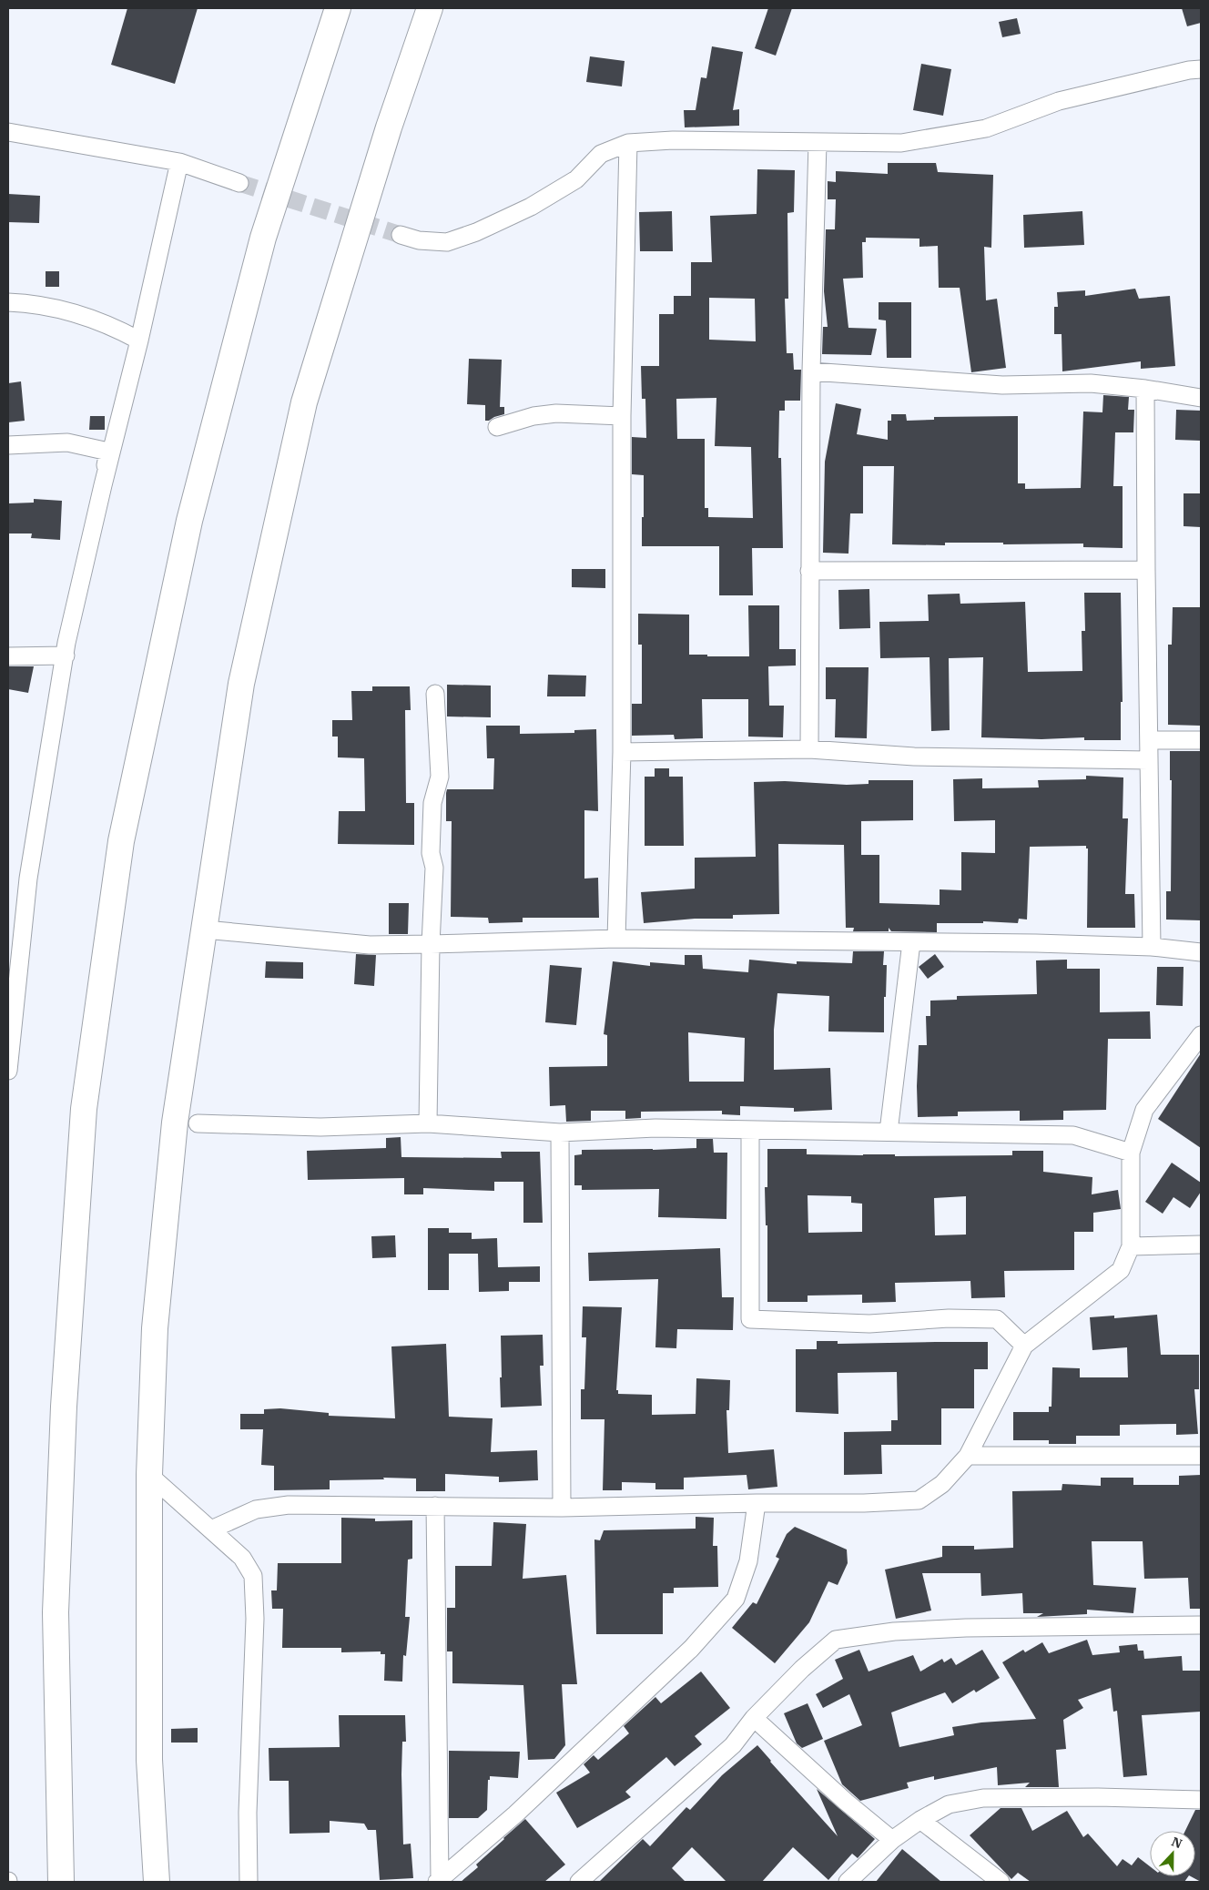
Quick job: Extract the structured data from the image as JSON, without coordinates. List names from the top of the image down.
{
  "north": "top"
}
